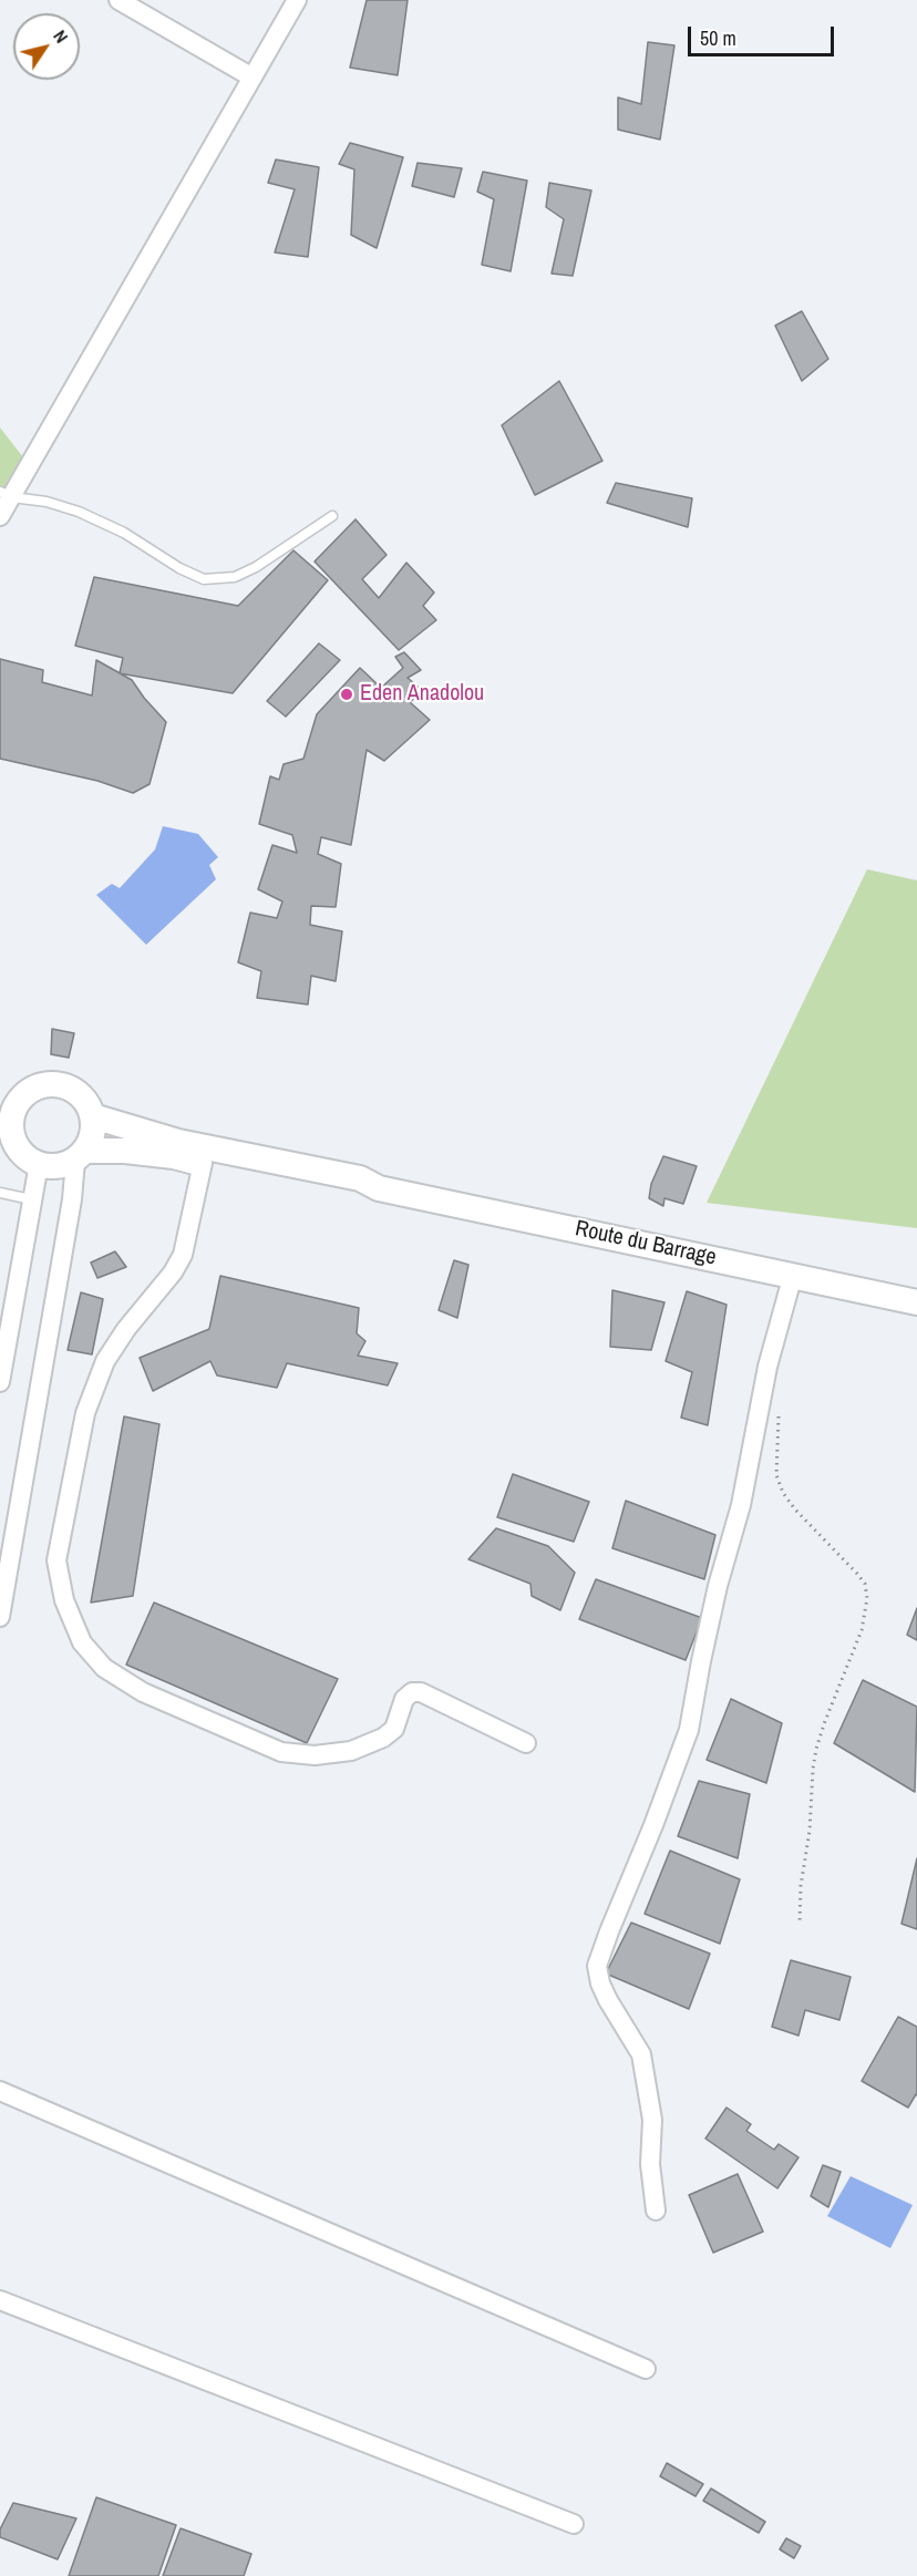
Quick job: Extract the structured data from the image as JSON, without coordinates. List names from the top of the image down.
{
  "streets": {
    "main road": ["Route du Barrage"]
  },
  "places": ["Eden Anadolou"],
  "scale_bar": "50 m",
  "north": "top right"
}
